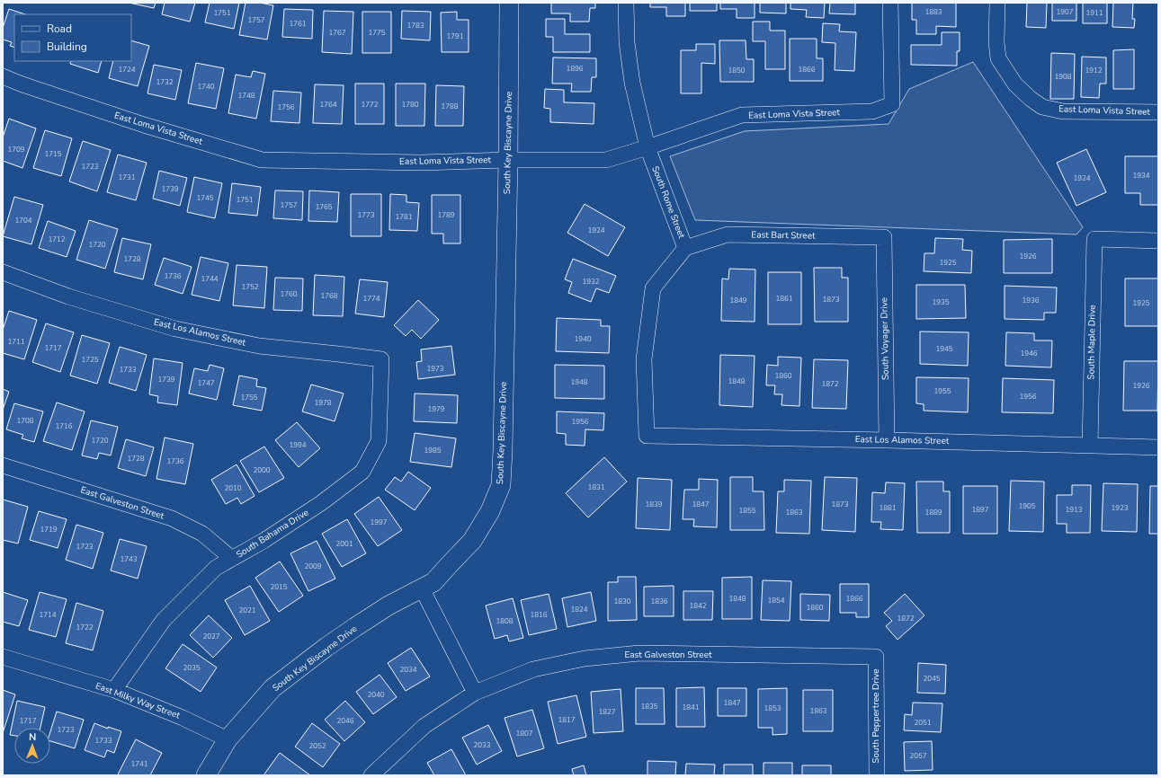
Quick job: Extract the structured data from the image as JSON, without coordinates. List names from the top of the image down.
{
  "streets": {
    "street": [
      "East Loma Vista Street",
      "South Key Biscayne Drive",
      "South Rome Street",
      "East Bart Street",
      "East Los Alamos Street",
      "South Voyager Drive",
      "South Maple Drive",
      "East Galveston Street",
      "South Bahama Drive",
      "East Milky Way Street",
      "South Peppertree Drive"
    ]
  },
  "crossings": [
    ["East Loma Vista Street", "South Key Biscayne Drive"],
    ["East Loma Vista Street", "South Rome Street"],
    ["South Key Biscayne Drive", "East Milky Way Street"],
    ["South Rome Street", "East Bart Street"],
    ["South Rome Street", "East Los Alamos Street"],
    ["East Bart Street", "South Voyager Drive"],
    ["East Los Alamos Street", "South Voyager Drive"],
    ["East Los Alamos Street", "South Maple Drive"],
    ["East Los Alamos Street", "South Bahama Drive"],
    ["East Galveston Street", "South Bahama Drive"],
    ["East Galveston Street", "South Peppertree Drive"],
    ["South Bahama Drive", "East Milky Way Street"]
  ],
  "house_numbers": [
    "1883",
    "1907",
    "1751",
    "1911",
    "1757",
    "1761",
    "1783",
    "1767",
    "1775",
    "1791",
    "1896",
    "1724",
    "1866",
    "1850",
    "1912",
    "1908",
    "1732",
    "1740",
    "1748",
    "1764",
    "1772",
    "1780",
    "1788",
    "1756",
    "1709",
    "1715",
    "1723",
    "1934",
    "1731",
    "1924",
    "1739",
    "1745",
    "1751",
    "1757",
    "1765",
    "1773",
    "1789",
    "1781",
    "1704",
    "1924",
    "1712",
    "1720",
    "1926",
    "1728",
    "1925",
    "1736",
    "1744",
    "1932",
    "1752",
    "1760",
    "1768",
    "1774",
    "1861",
    "1873",
    "1849",
    "1936",
    "1935",
    "1925",
    "1940",
    "1711",
    "1717",
    "1945",
    "1946",
    "1725",
    "1973",
    "1733",
    "1860",
    "1739",
    "1848",
    "1948",
    "1747",
    "1872",
    "1926",
    "1955",
    "1956",
    "1755",
    "1978",
    "1979",
    "1708",
    "1956",
    "1716",
    "1720",
    "1994",
    "1985",
    "1728",
    "1736",
    "2000",
    "1831",
    "2010",
    "1839",
    "1847",
    "1873",
    "1905",
    "1881",
    "1923",
    "1897",
    "1913",
    "1855",
    "1863",
    "1889",
    "1997",
    "1719",
    "2001",
    "1723",
    "1743",
    "2009",
    "2015",
    "1848",
    "1866",
    "1854",
    "1830",
    "1836",
    "1842",
    "1860",
    "1824",
    "2021",
    "1714",
    "1816",
    "1872",
    "1808",
    "1722",
    "2027",
    "2035",
    "2034",
    "2045",
    "2040",
    "1847",
    "1835",
    "1841",
    "1853",
    "1863",
    "1827",
    "1817",
    "1717",
    "2046",
    "2051",
    "1723",
    "1807",
    "1733",
    "2033",
    "2052",
    "2057",
    "1741"
  ],
  "legend": ["Road", "Building"],
  "north": "top"
}
